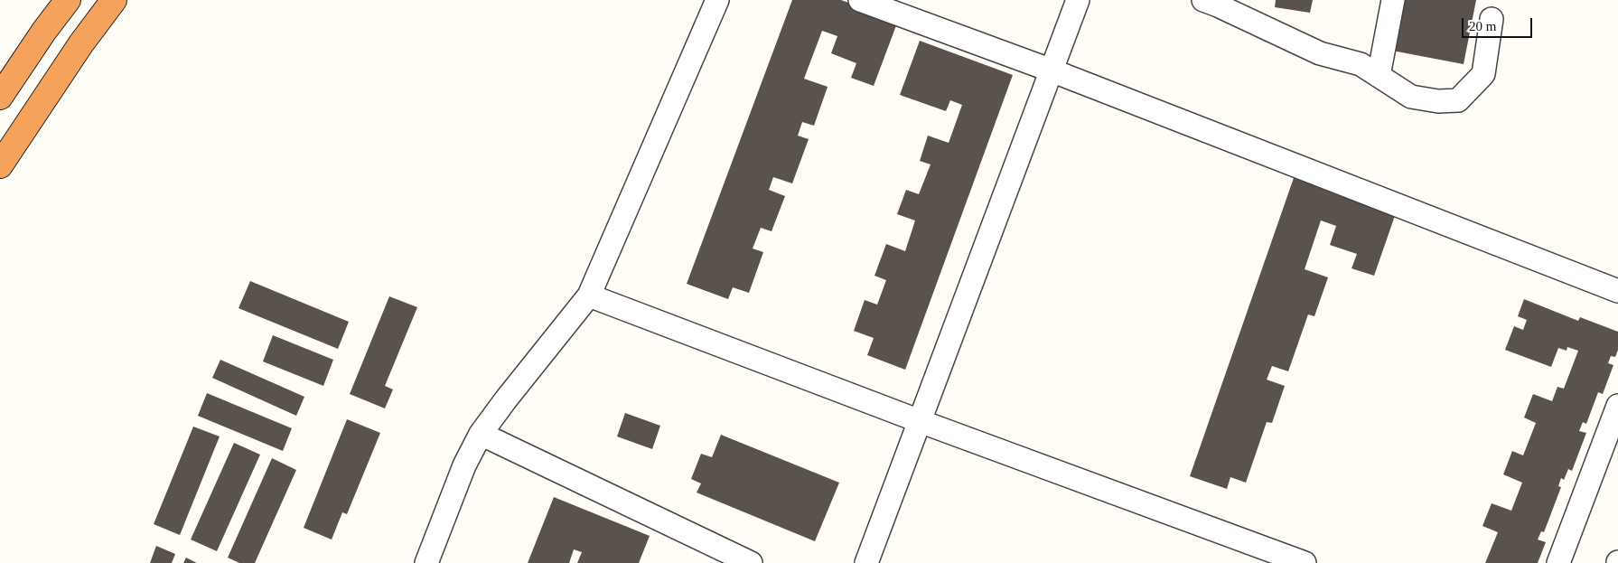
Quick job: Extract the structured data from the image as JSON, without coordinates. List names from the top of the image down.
{
  "scale_bar": "20 m"
}
